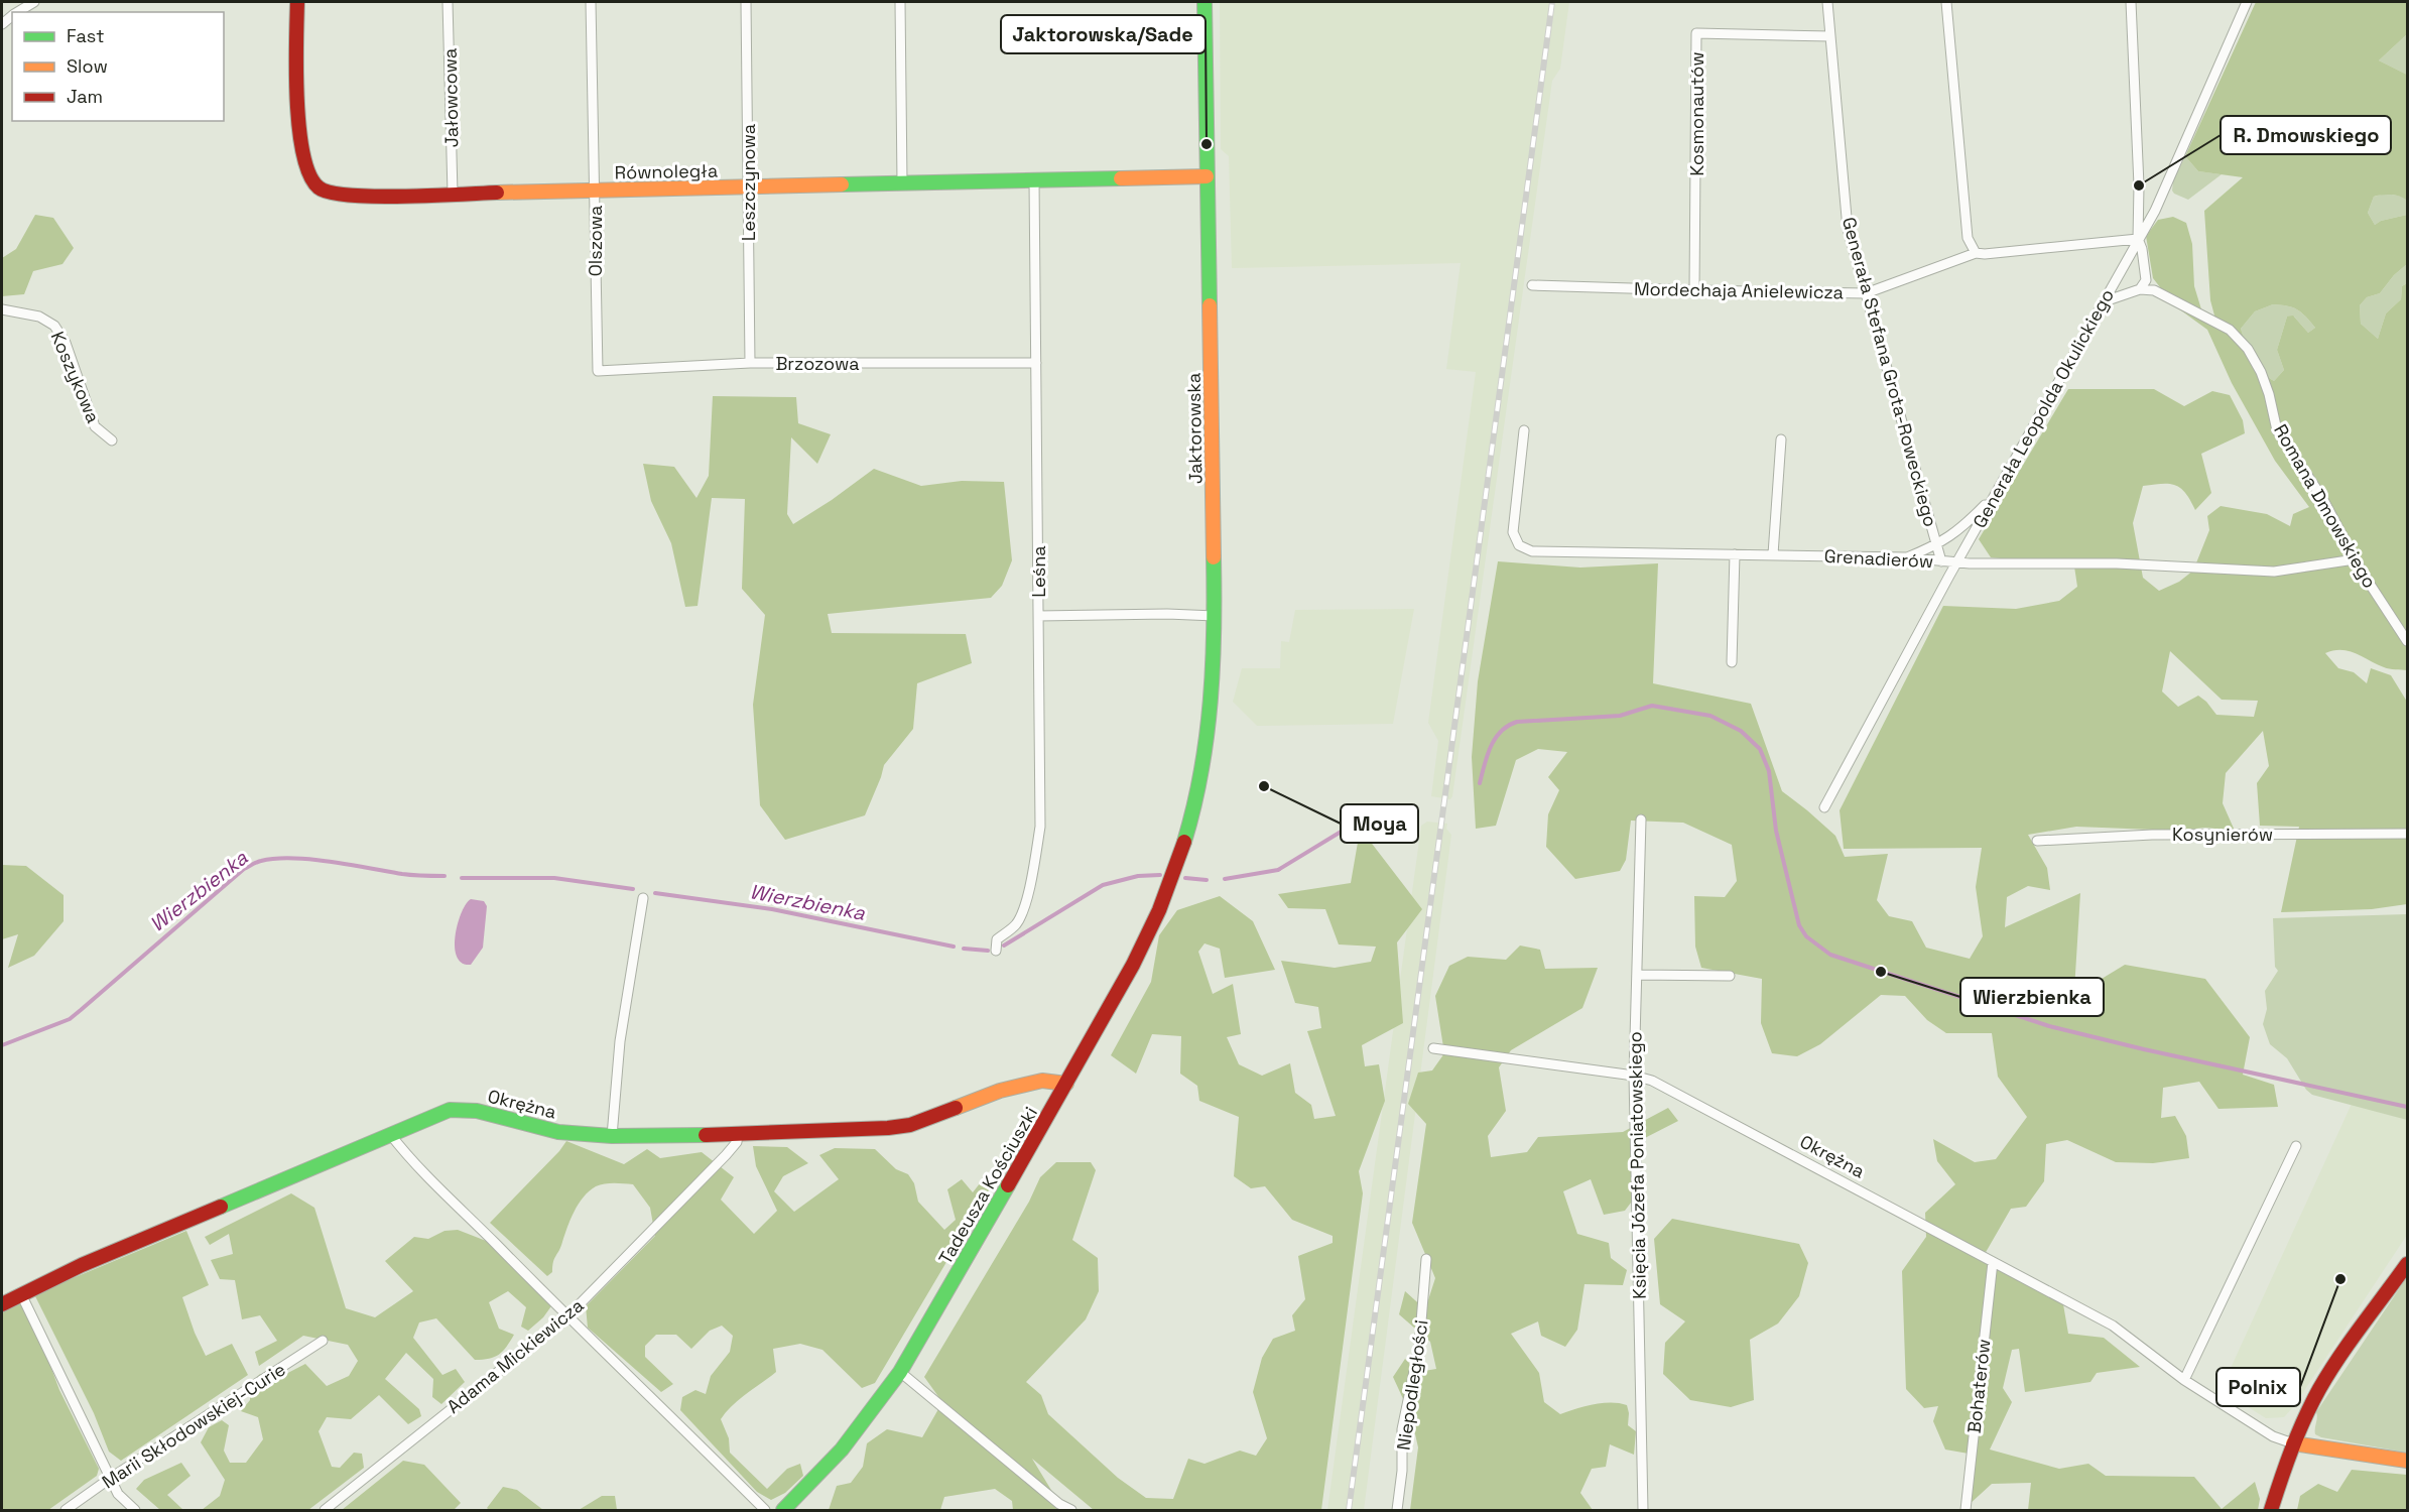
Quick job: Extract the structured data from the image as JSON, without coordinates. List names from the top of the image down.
{
  "streets": {
    "street": [
      "Jałowcowa",
      "Kosmonautów",
      "Równoległa",
      "Leszczynowa",
      "Olszowa",
      "Mordechaja Anielewicza",
      "Brzozowa",
      "Generała Stefana Grota-Roweckiego",
      "Koszykowa",
      "Generała Leopolda Okulickiego",
      "Jaktorowska",
      "Romana Dmowskiego",
      "Grenadierów",
      "Leśna",
      "Kosynierów",
      "Okrężna",
      "Księcia Józefa Poniatowskiego",
      "Tadeusza Kościuszki",
      "Adama Mickiewicza",
      "Niepodległości",
      "Bohaterów",
      "Marii Skłodowskiej-Curie"
    ]
  },
  "crossings": [
    ["Jałowcowa", "Równoległa"],
    ["Kosmonautów", "Mordechaja Anielewicza"],
    ["Kosmonautów", "Generała Stefana Grota-Roweckiego"],
    ["Równoległa", "Leszczynowa"],
    ["Równoległa", "Olszowa"],
    ["Równoległa", "Jaktorowska"],
    ["Równoległa", "Leśna"],
    ["Leszczynowa", "Brzozowa"],
    ["Olszowa", "Brzozowa"],
    ["Mordechaja Anielewicza", "Generała Stefana Grota-Roweckiego"],
    ["Brzozowa", "Leśna"],
    ["Generała Stefana Grota-Roweckiego", "Grenadierów"],
    ["Generała Leopolda Okulickiego", "Grenadierów"],
    ["Jaktorowska", "Tadeusza Kościuszki"],
    ["Romana Dmowskiego", "Grenadierów"],
    ["Okrężna", "Księcia Józefa Poniatowskiego"],
    ["Okrężna", "Tadeusza Kościuszki"],
    ["Okrężna", "Adama Mickiewicza"],
    ["Okrężna", "Bohaterów"]
  ],
  "water": ["Wierzbienka"],
  "places": [
    "Jaktorowska/Sade",
    "R. Dmowskiego",
    "Moya",
    "Wierzbienka",
    "Polnix"
  ],
  "legend": ["Fast", "Slow", "Jam"]
}
